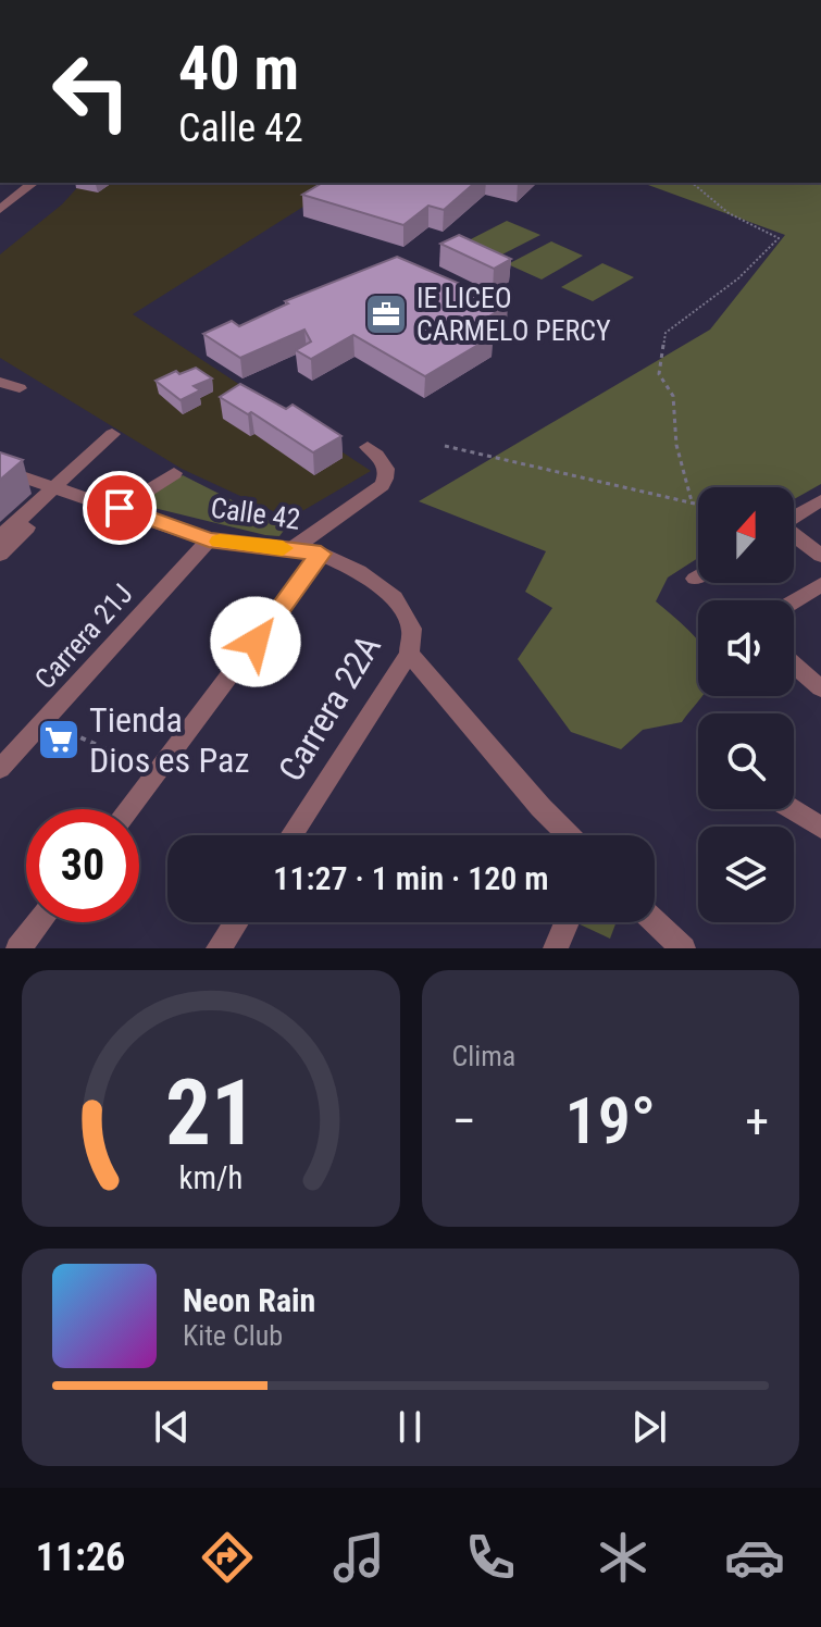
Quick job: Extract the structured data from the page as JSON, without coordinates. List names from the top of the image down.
{
  "streets": {
    "street": ["Calle 42", "Carrera 21J", "Carrera 22A"]
  },
  "crossings": [
    ["Calle 42", "Carrera 21J"],
    ["Calle 42", "Carrera 22A"]
  ],
  "places": {
    "office": ["IE LICEO CARMELO PERCY"],
    "supermarket": ["Tienda Dios es Paz"]
  },
  "north": "top",
  "page": {
    "turn": ["40 m", "Calle 42"],
    "limit": "30",
    "trip": "11:27 · 1 min · 120 m",
    "tile": "Clima",
    "heat": ["−", "19°", "+"],
    "song": ["Neon Rain", "Kite Club"],
    "tabs": "11:26",
    "gauge": ["21", "km/h"]
  }
}
